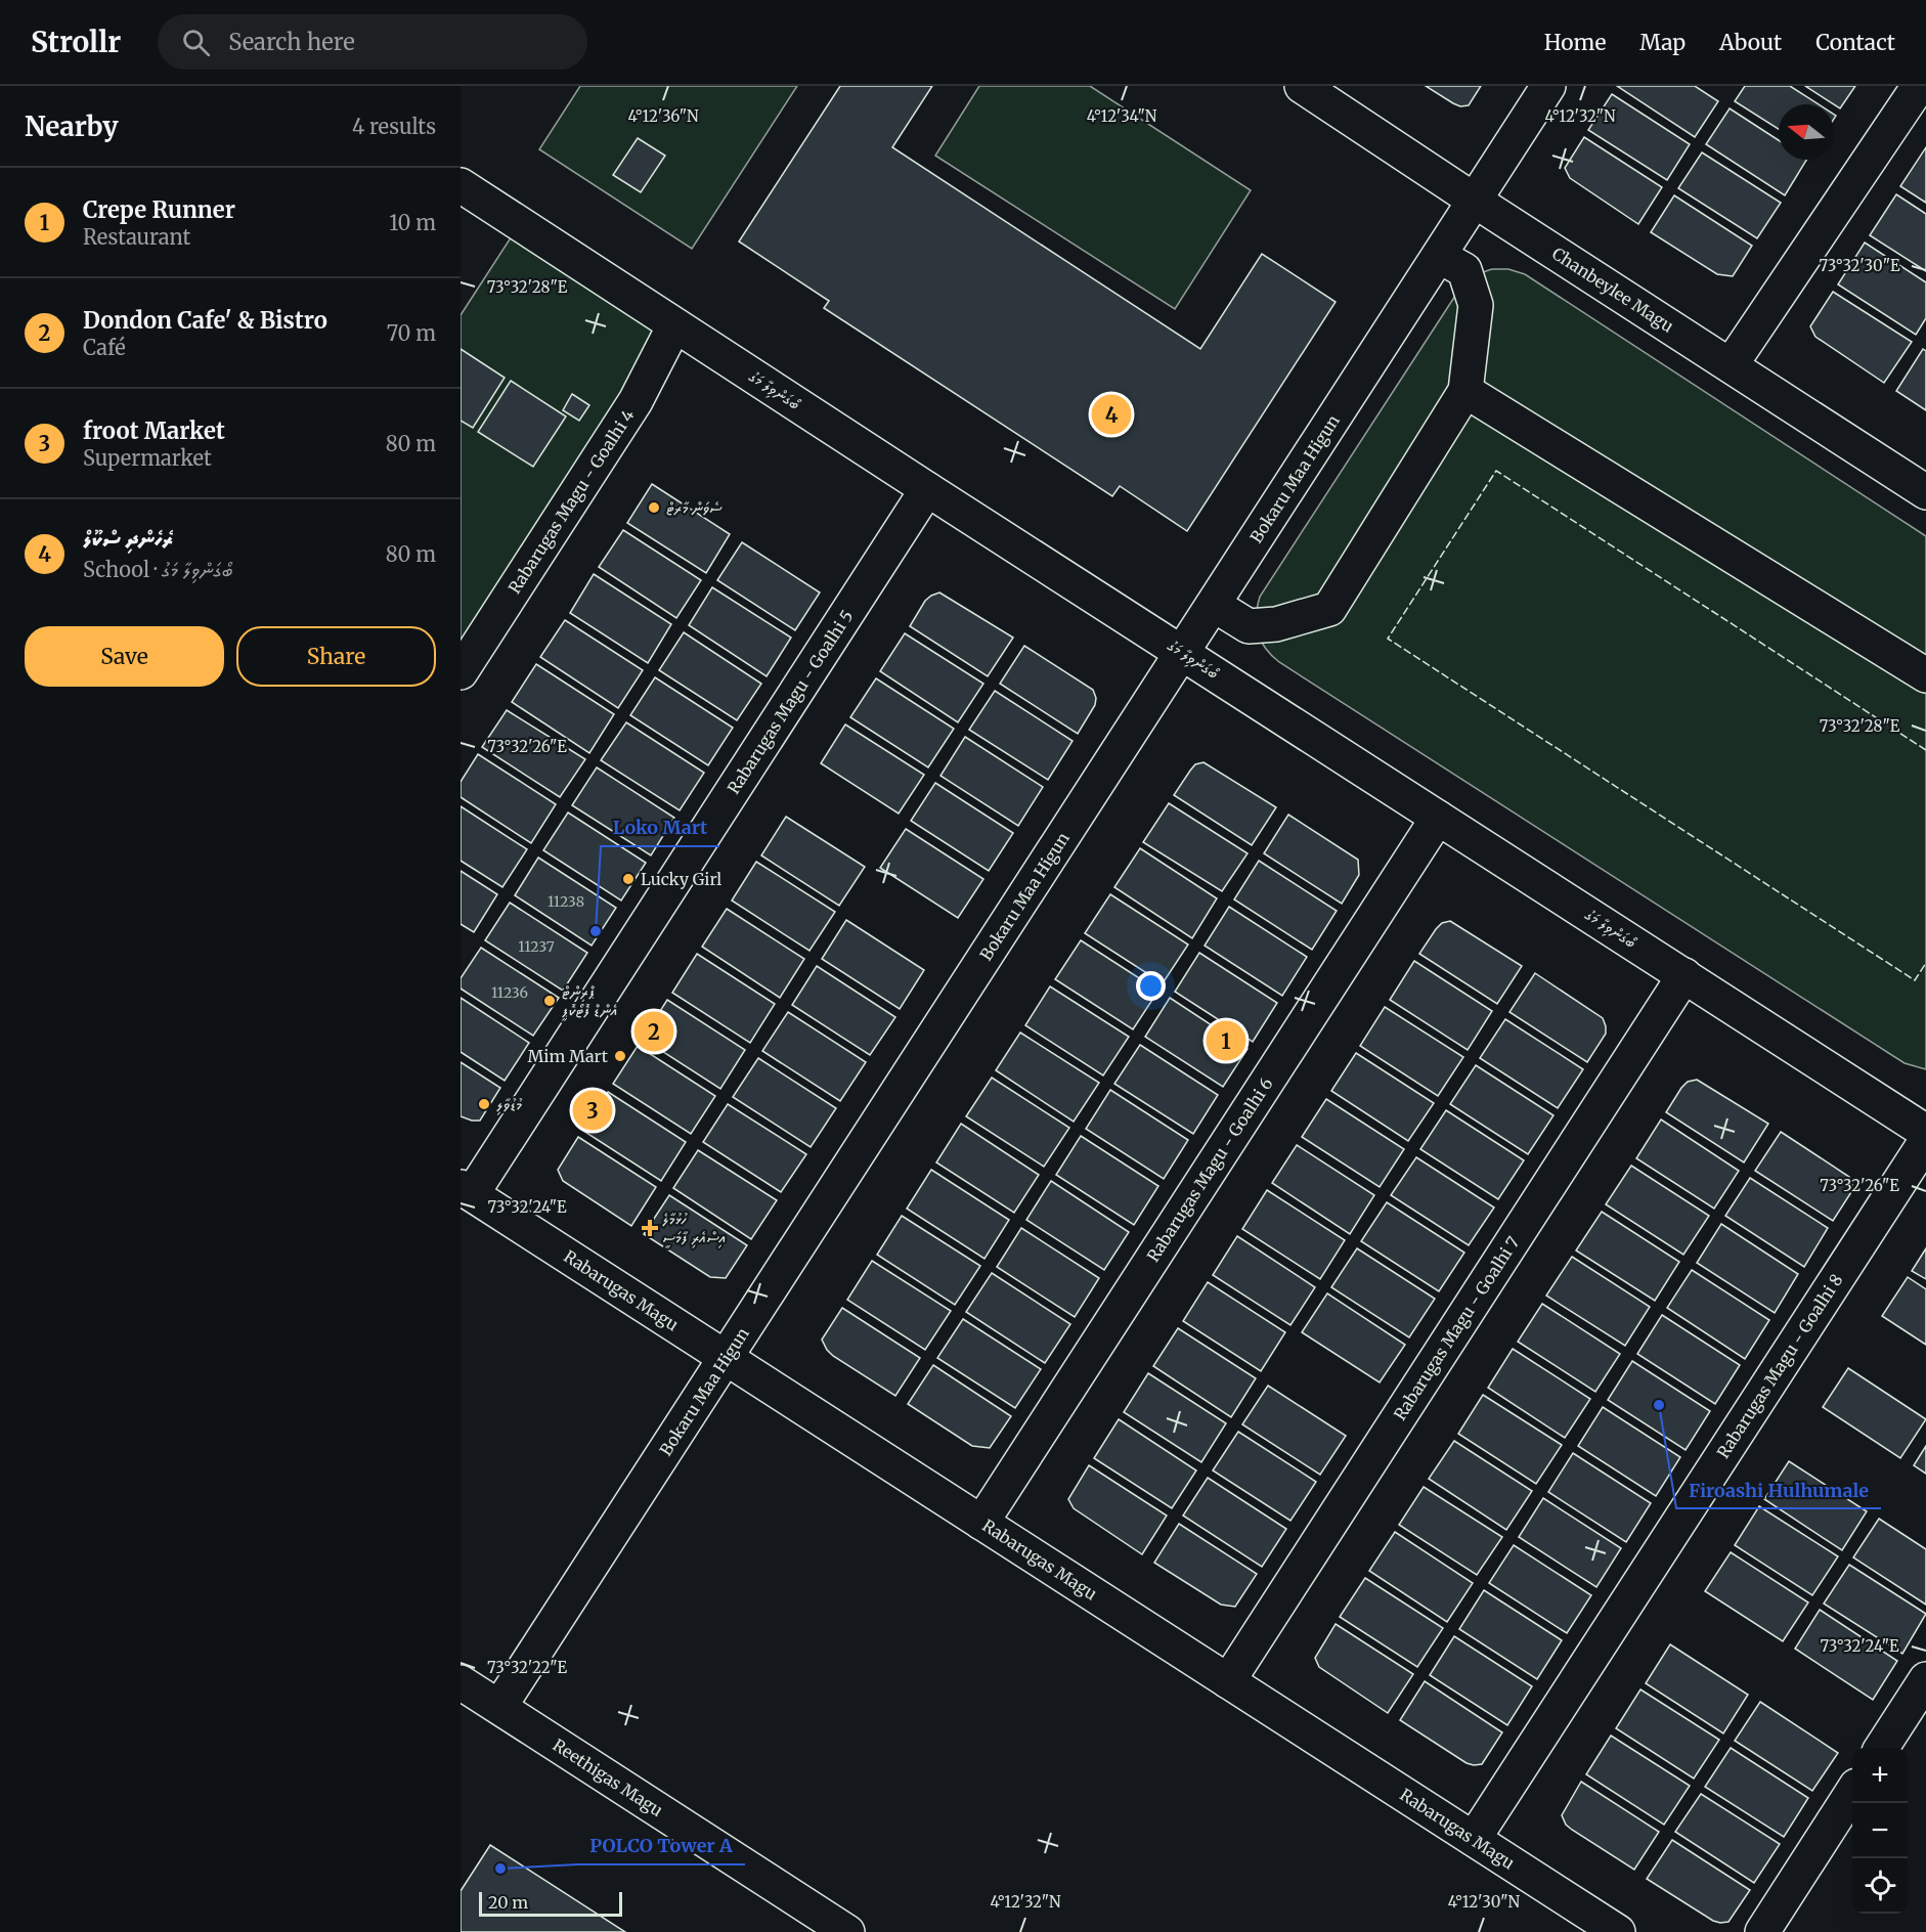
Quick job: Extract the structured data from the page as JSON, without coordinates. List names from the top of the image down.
{
  "streets": {
    "street": [
      "Chanbeylee Magu",
      "ބޯގަންވިލާ މަގު",
      "Bokaru Maa Higun",
      "Rabarugas Magu - Goalhi 4",
      "Rabarugas Magu - Goalhi 5",
      "Rabarugas Magu - Goalhi 6",
      "Rabarugas Magu",
      "Rabarugas Magu - Goalhi 7",
      "Rabarugas Magu - Goalhi 8",
      "Reethigas Magu"
    ]
  },
  "crossings": [
    ["Chanbeylee Magu", "Bokaru Maa Higun"],
    ["ބޯގަންވިލާ މަގު", "Bokaru Maa Higun"],
    ["ބޯގަންވިލާ މަގު", "Rabarugas Magu - Goalhi 4"],
    ["ބޯގަންވިލާ މަގު", "Rabarugas Magu - Goalhi 5"],
    ["ބޯގަންވިލާ މަގު", "Rabarugas Magu - Goalhi 6"],
    ["ބޯގަންވިލާ މަގު", "Rabarugas Magu - Goalhi 7"],
    ["Bokaru Maa Higun", "Rabarugas Magu"],
    ["Bokaru Maa Higun", "Reethigas Magu"],
    ["Rabarugas Magu - Goalhi 5", "Rabarugas Magu"],
    ["Rabarugas Magu - Goalhi 6", "Rabarugas Magu"],
    ["Rabarugas Magu", "Rabarugas Magu - Goalhi 7"],
    ["Rabarugas Magu", "Rabarugas Magu - Goalhi 8"]
  ],
  "places": {
    "other": [
      "ސެވަން މާރޓް",
      "Lucky Girl",
      "Loko Mart",
      "ޕްރިންޓް އެންޑް ފޮޓޯކޮޕީ",
      "Mim Mart",
      "މުޑުވާލި",
      "Firoashi Hulhumale",
      "POLCO Tower A"
    ],
    "health": ["ހުޅުމާލެ އިސްއެރި ފާމަސީ"]
  },
  "house_numbers": ["11238", "11237", "11236"],
  "scale_bar": "20 m",
  "north": "left",
  "page": {
    "header": "Strollr",
    "search": "Search here",
    "nav": [
      "Home",
      "Map",
      "About",
      "Contact"
    ],
    "heading": ["Nearby", "4 results"],
    "list": [
      {
        "mark": "1",
        "name": "Crepe Runner",
        "note": "Restaurant",
        "value": "10 m"
      },
      {
        "mark": "2",
        "name": "Dondon Cafe' & Bistro",
        "note": "Café",
        "value": "70 m"
      },
      {
        "mark": "3",
        "name": "froot Market",
        "note": "Supermarket",
        "value": "80 m"
      },
      {
        "mark": "4",
        "name": "ރެހެންދި ސްކޫލް",
        "note": "School · ބޯގަންވިލާ މަގު",
        "value": "80 m"
      }
    ],
    "pins": [
      "4",
      "2",
      "1",
      "3"
    ],
    "buttons": ["Save", "Share"],
    "map_buttons": ["+", "−"],
    "scale": "20 m"
  },
  "coordinates": [
    "4°12'36\"N",
    "4°12'34\"N",
    "4°12'32\"N",
    "73°32'30\"E",
    "73°32'28\"E",
    "73°32'26\"E",
    "73°32'24\"E",
    "73°32'22\"E",
    "4°12'30\"N"
  ]
}
